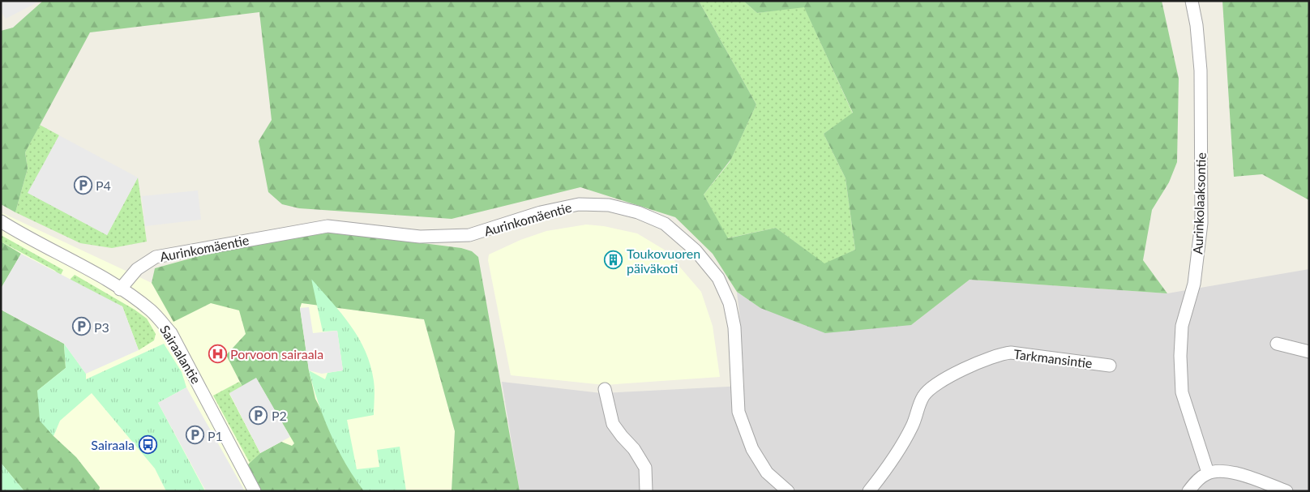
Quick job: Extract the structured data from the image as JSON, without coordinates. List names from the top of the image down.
{
  "streets": {
    "street": [
      "Aurinkolaaksontie",
      "Aurinkomäentie",
      "Sairaalantie",
      "Tarkmansintie"
    ]
  },
  "crossings": [
    ["Aurinkomäentie", "Sairaalantie"]
  ],
  "places": {
    "parking": [
      "P4",
      "P3",
      "P2",
      "P1"
    ],
    "building": ["Toukovuoren päiväkoti"],
    "hospital": ["Porvoon sairaala"],
    "bus stop": ["Sairaala"]
  }
}
